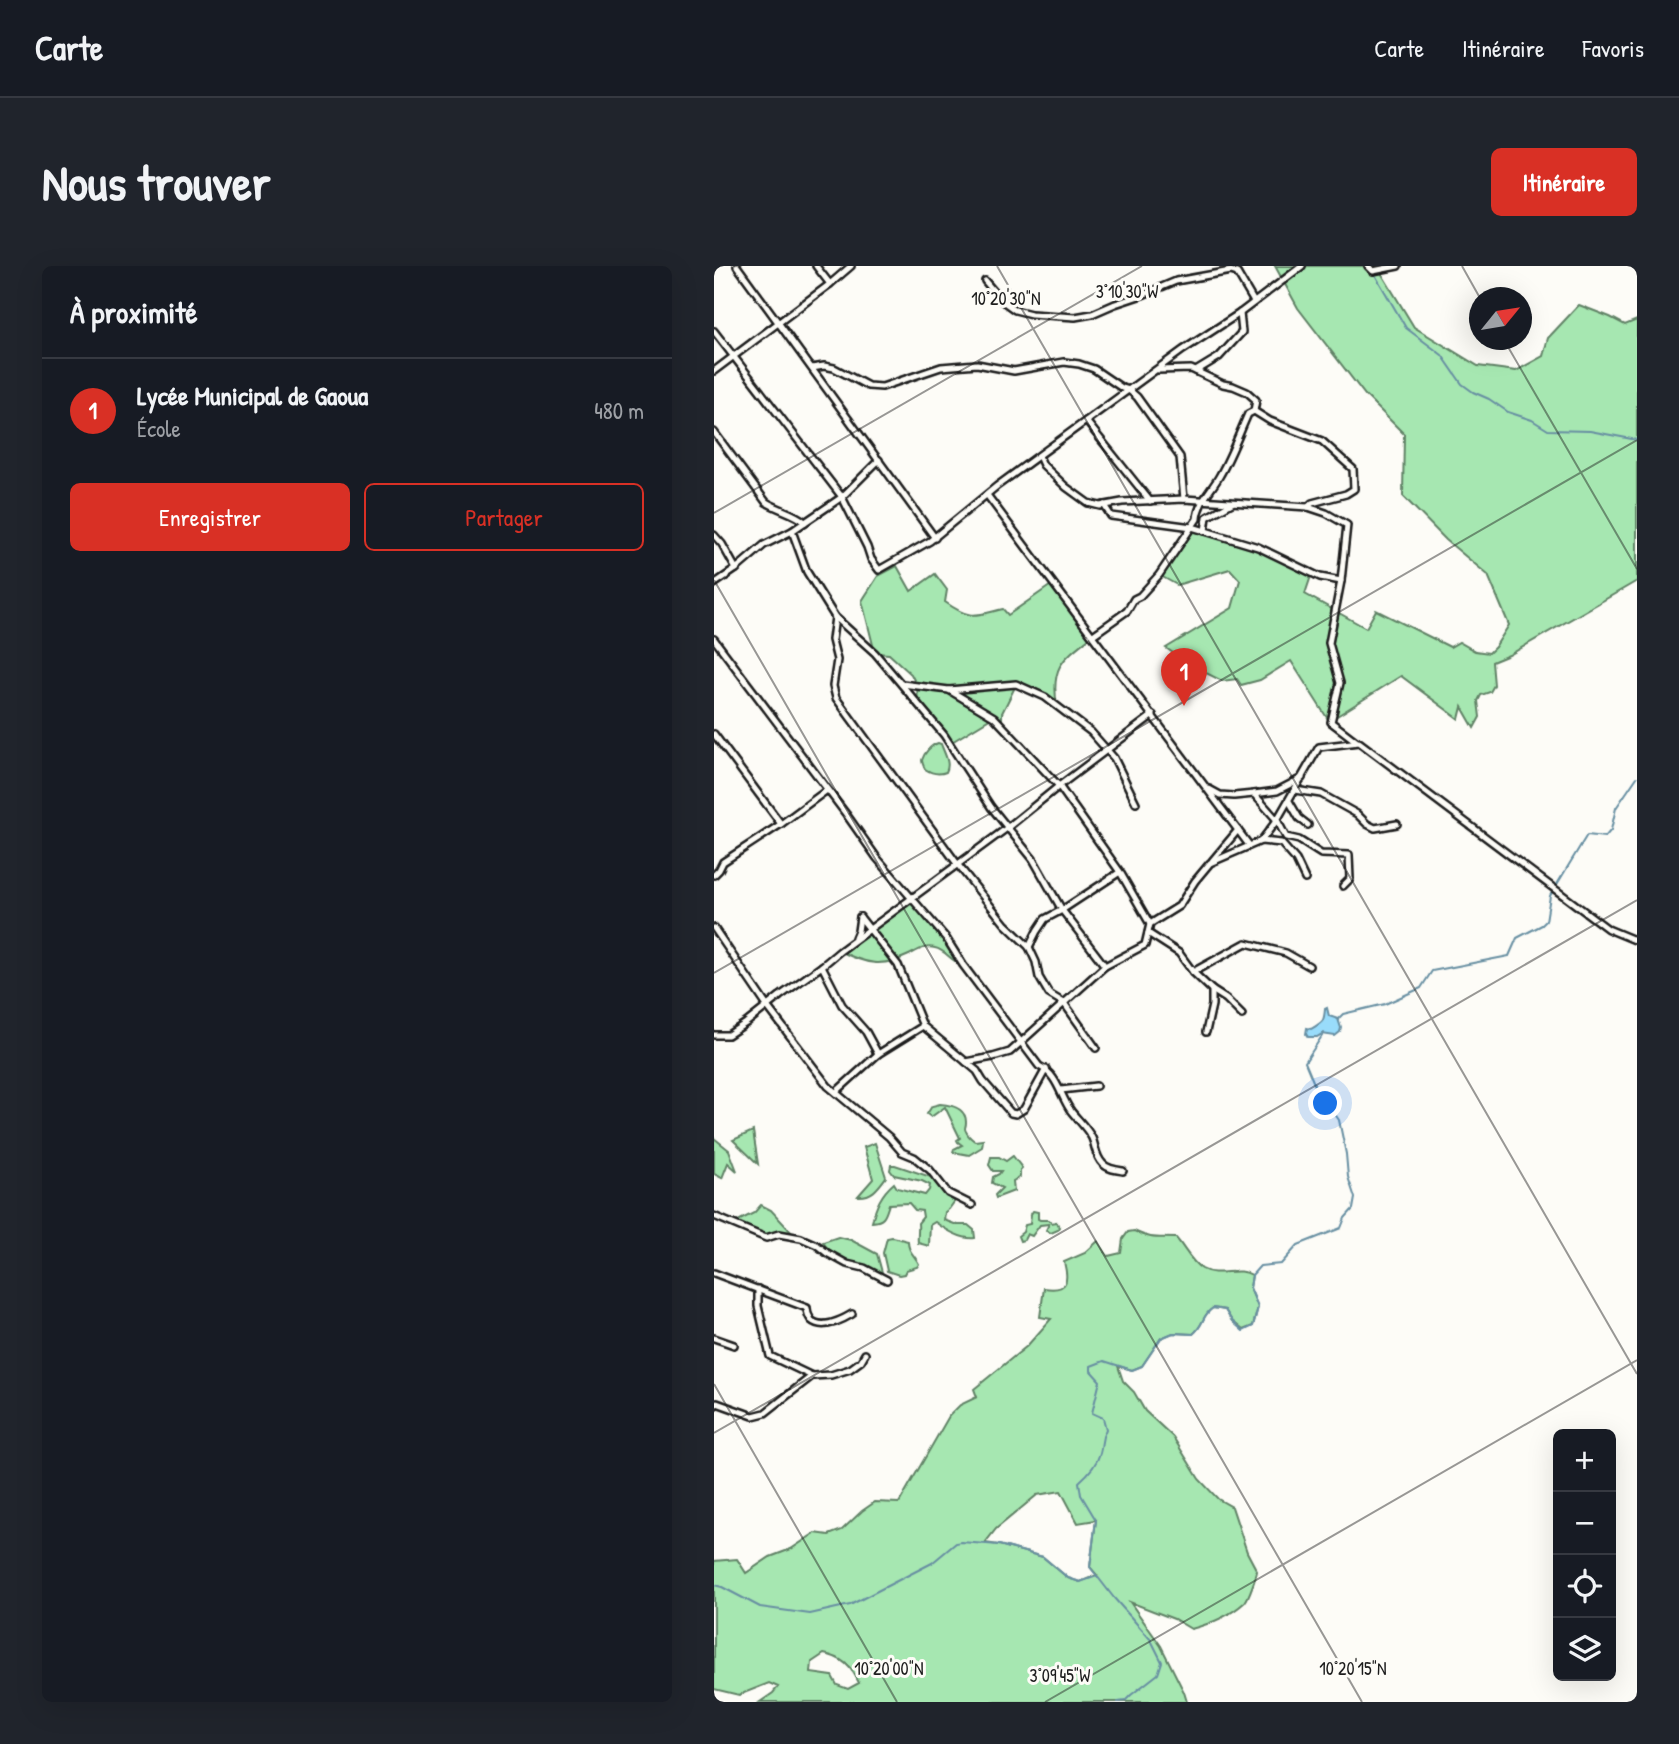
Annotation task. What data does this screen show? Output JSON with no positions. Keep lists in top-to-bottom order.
{
  "north": "top right",
  "page": {
    "header": "Carte",
    "nav": ["Carte", "Itinéraire", "Favoris"],
    "buttons": [
      "Itinéraire",
      ["Enregistrer", "Partager"]
    ],
    "title": "Nous trouver",
    "heading": "À proximité",
    "list": [
      {
        "mark": "1",
        "name": "Lycée Municipal de Gaoua",
        "note": "École",
        "value": "480 m"
      }
    ],
    "pins": "1",
    "map_buttons": ["+", "−"]
  },
  "coordinates": [
    "3°10'30\"W",
    "10°20'30\"N",
    "10°20'00\"N",
    "10°20'15\"N",
    "3°09'45\"W"
  ]
}
